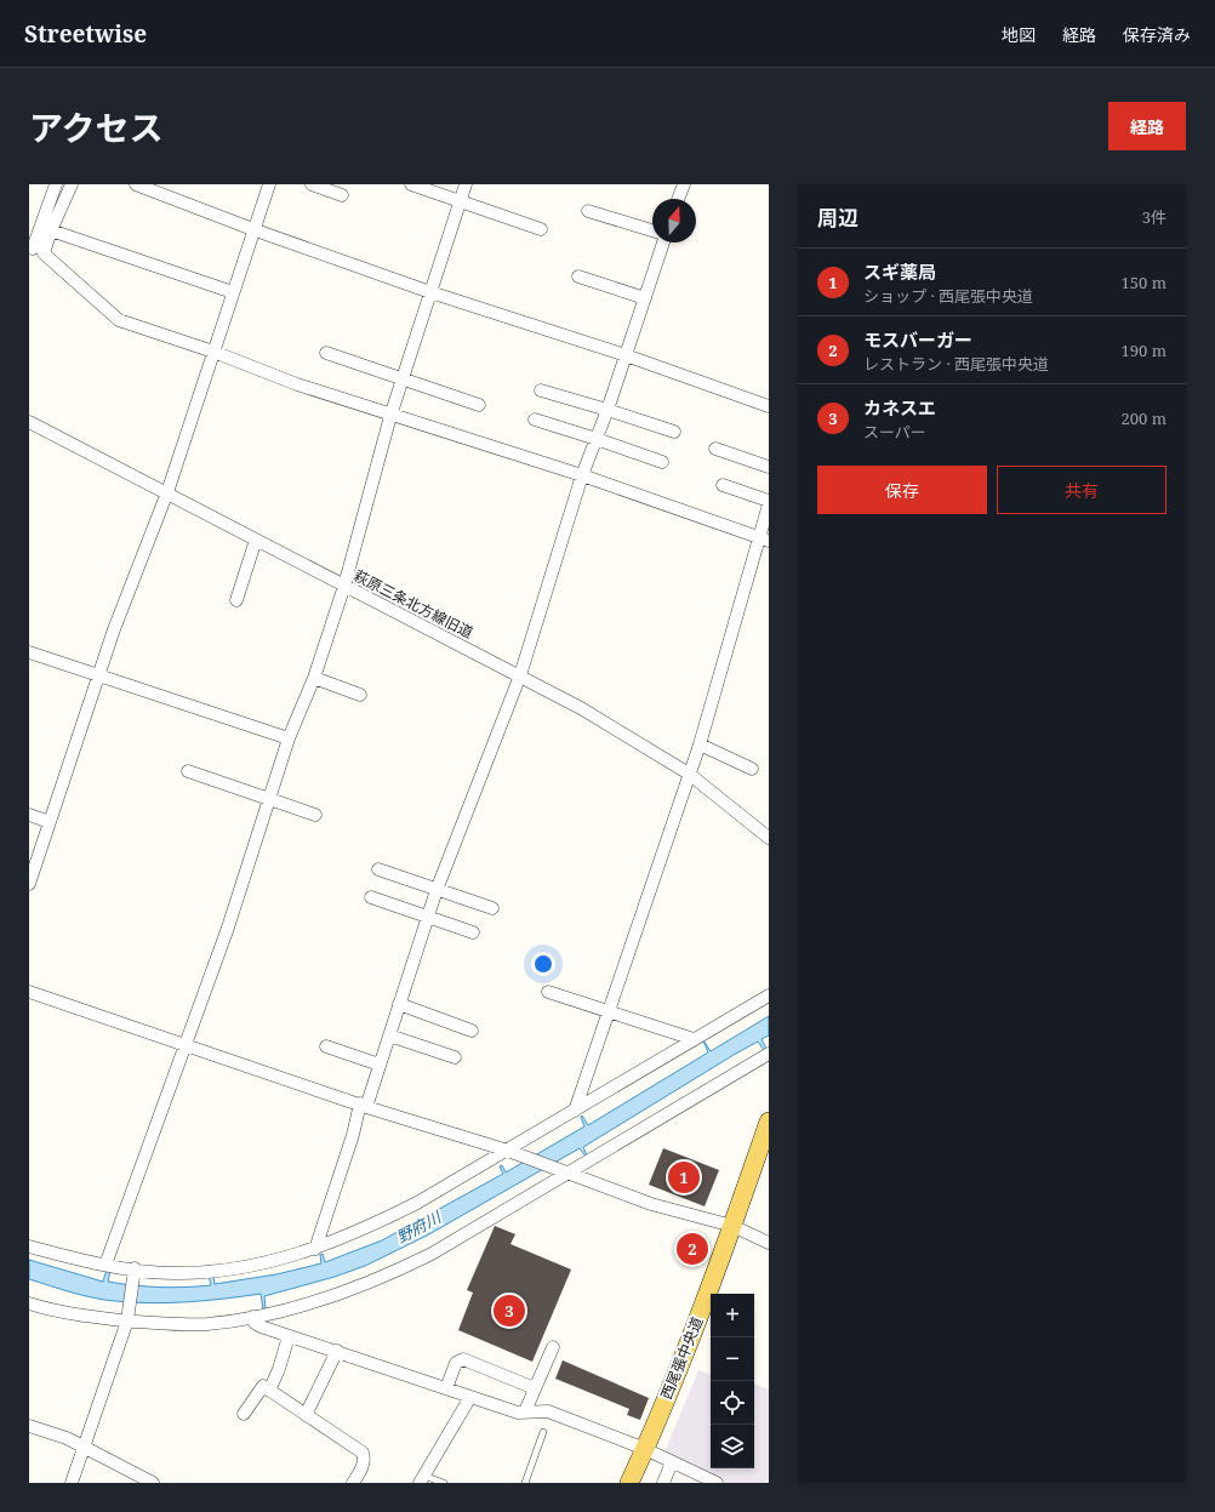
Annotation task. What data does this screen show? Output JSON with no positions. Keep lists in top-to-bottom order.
{
  "streets": {
    "main road": ["西尾張中央道"],
    "street": ["萩原三条北方線旧道"]
  },
  "water": ["野府川"],
  "north": "top",
  "page": {
    "header": "Streetwise",
    "nav": ["地図", "経路", "保存済み"],
    "title": "アクセス",
    "buttons": [
      "経路",
      ["保存", "共有"]
    ],
    "heading": ["周辺", "3件"],
    "list": [
      {
        "mark": "1",
        "name": "スギ薬局",
        "note": "ショップ · 西尾張中央道",
        "value": "150 m"
      },
      {
        "mark": "2",
        "name": "モスバーガー",
        "note": "レストラン · 西尾張中央道",
        "value": "190 m"
      },
      {
        "mark": "3",
        "name": "カネスエ",
        "note": "スーパー",
        "value": "200 m"
      }
    ],
    "pins": ["1", "2", "3"],
    "map_buttons": ["+", "−"]
  }
}
